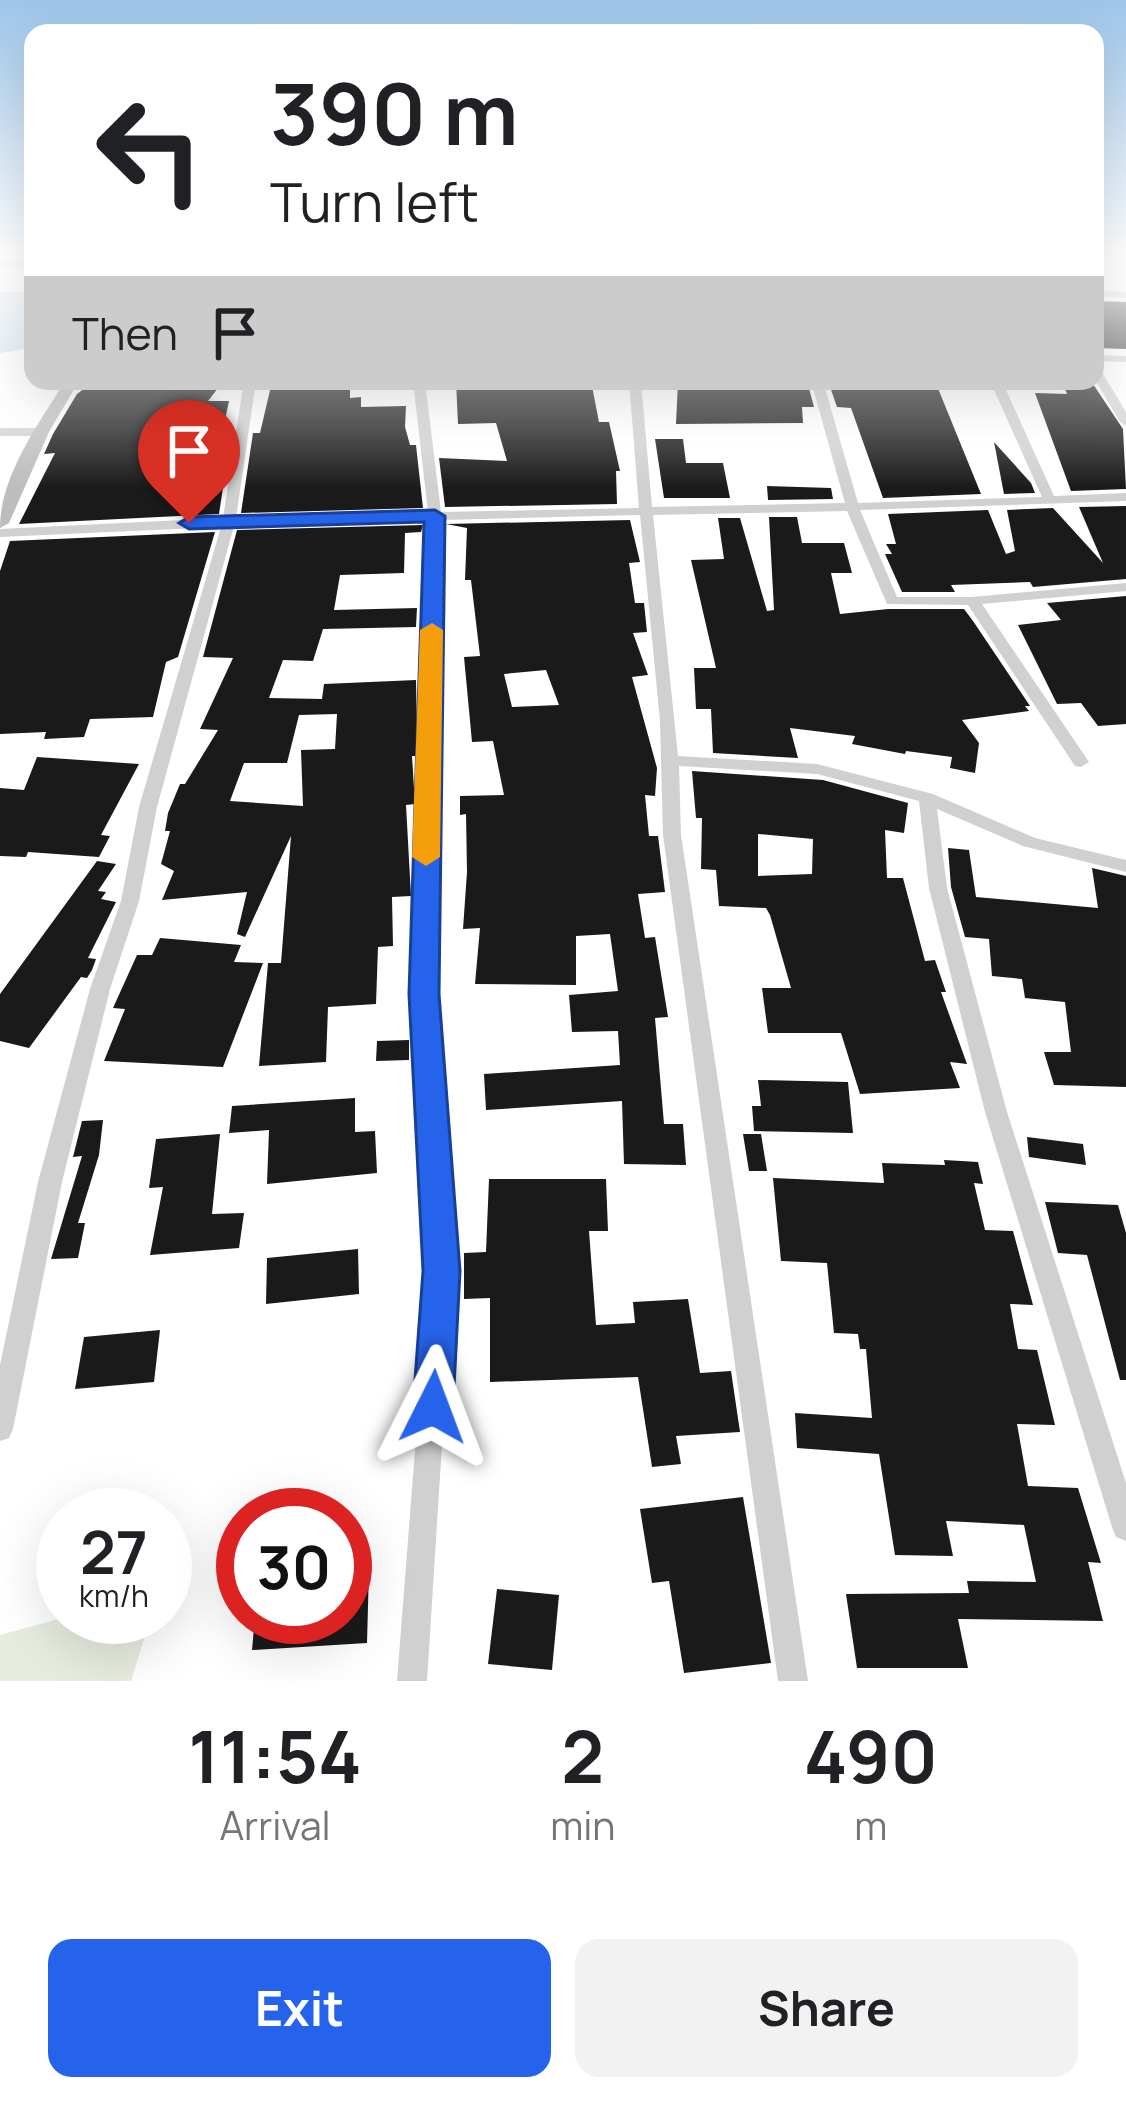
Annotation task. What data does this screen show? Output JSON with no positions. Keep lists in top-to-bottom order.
{
  "page": {
    "turn": ["390 m", "Turn left"],
    "then": "Then",
    "speed": "27 km/h",
    "limit": "30",
    "eta": [
      "11:54",
      "Arrival",
      "2",
      "min",
      "490",
      "m"
    ],
    "buttons": ["Exit", "Share"]
  }
}
